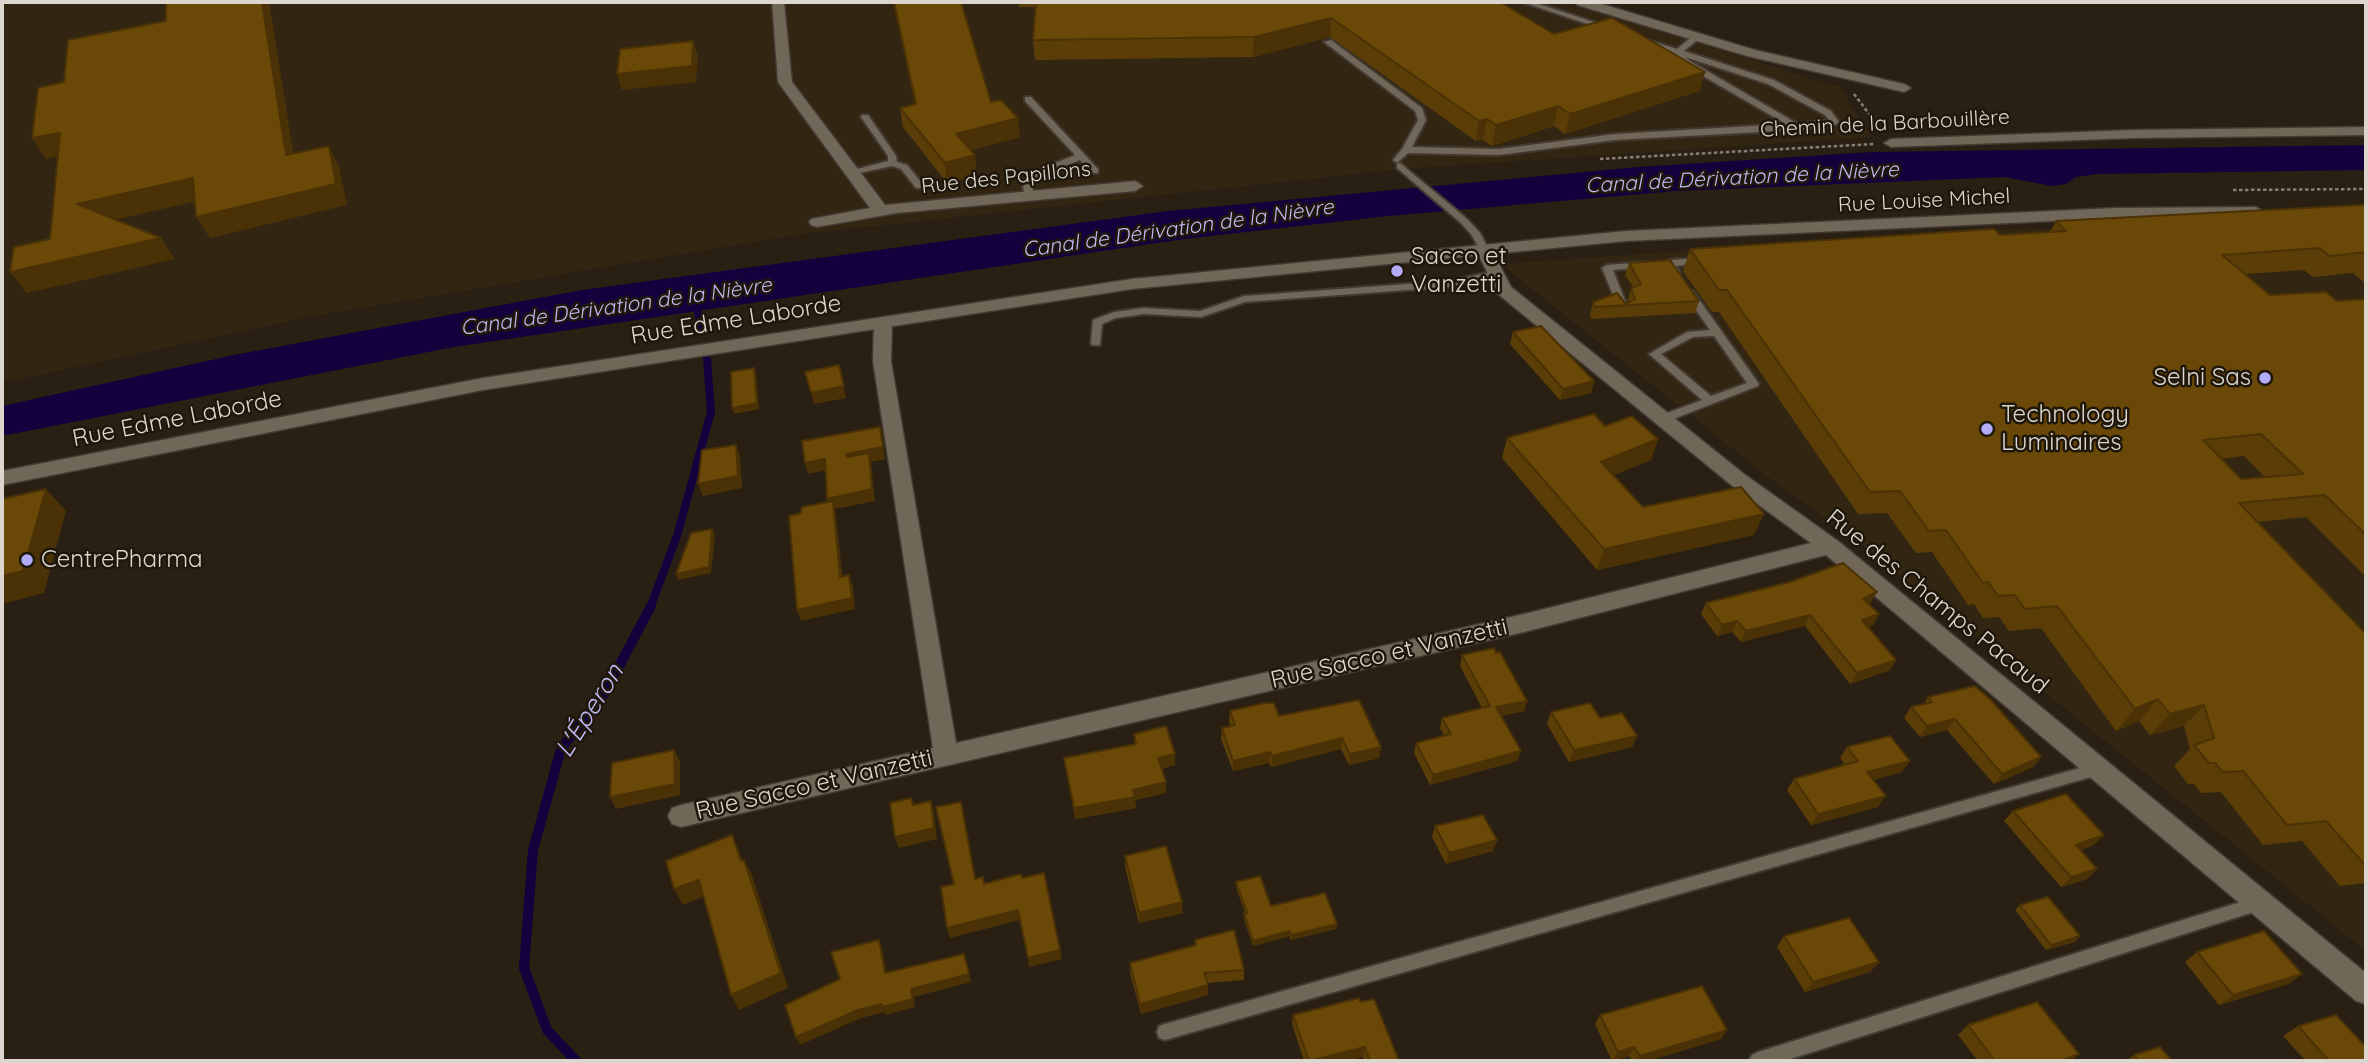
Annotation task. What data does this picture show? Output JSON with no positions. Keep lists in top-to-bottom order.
{
  "streets": {
    "street": [
      "Chemin de la Barbouillère",
      "Rue des Papillons",
      "Rue Louise Michel",
      "Rue Edme Laborde",
      "Rue des Champs Pacaud",
      "Rue Sacco et Vanzetti"
    ]
  },
  "crossings": [
    ["Rue Louise Michel", "Rue Edme Laborde"],
    ["Rue Louise Michel", "Rue des Champs Pacaud"],
    ["Rue Edme Laborde", "Rue des Champs Pacaud"],
    ["Rue Edme Laborde", "Rue Sacco et Vanzetti"],
    ["Rue des Champs Pacaud", "Rue Sacco et Vanzetti"]
  ],
  "water": ["Canal de Dérivation de la Nièvre", "L'Éperon"],
  "places": [
    "Sacco et Vanzetti",
    "Selni Sas",
    "Technology Luminaires",
    "CentrePharma"
  ]
}
